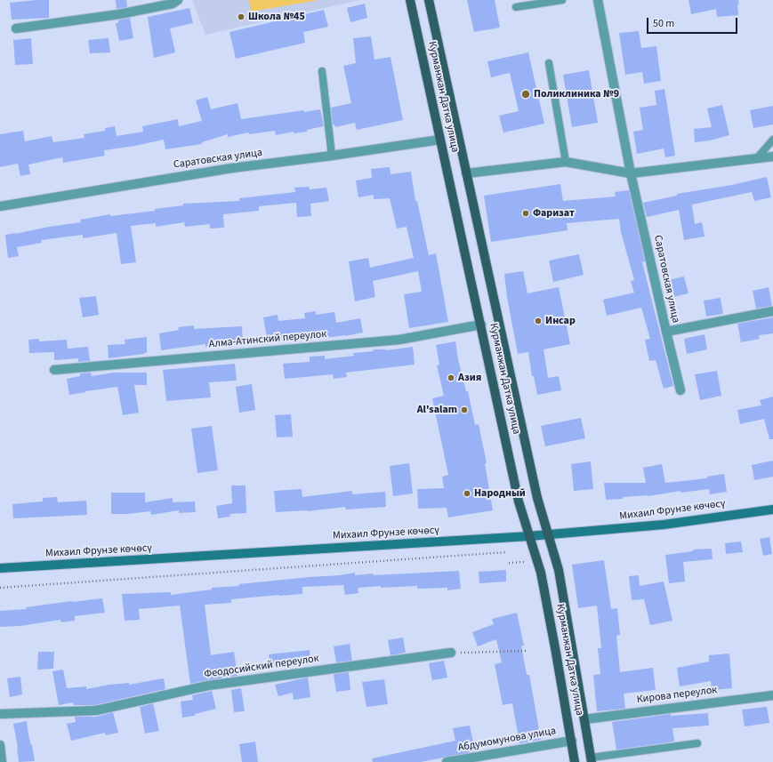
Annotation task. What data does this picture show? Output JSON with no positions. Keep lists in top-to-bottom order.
{
  "streets": {
    "main road": ["Курманжан Датка улица", "Михаил Фрунзе көчөсү"],
    "street": [
      "Саратовская улица",
      "Алма-Атинский переулок",
      "Феодосийский переулок",
      "Кирова переулок",
      "Абдумомунова улица"
    ]
  },
  "crossings": [
    ["Курманжан Датка улица", "Саратовская улица"],
    ["Курманжан Датка улица", "Алма-Атинский переулок"],
    ["Курманжан Датка улица", "Михаил Фрунзе көчөсү"],
    ["Курманжан Датка улица", "Кирова переулок"],
    ["Курманжан Датка улица", "Абдумомунова улица"]
  ],
  "places": [
    "Школа №45",
    "Поликлиника №9",
    "Фаризат",
    "Инсар",
    "Азия",
    "Al'salam",
    "Народный"
  ],
  "scale_bar": "50 m"
}
